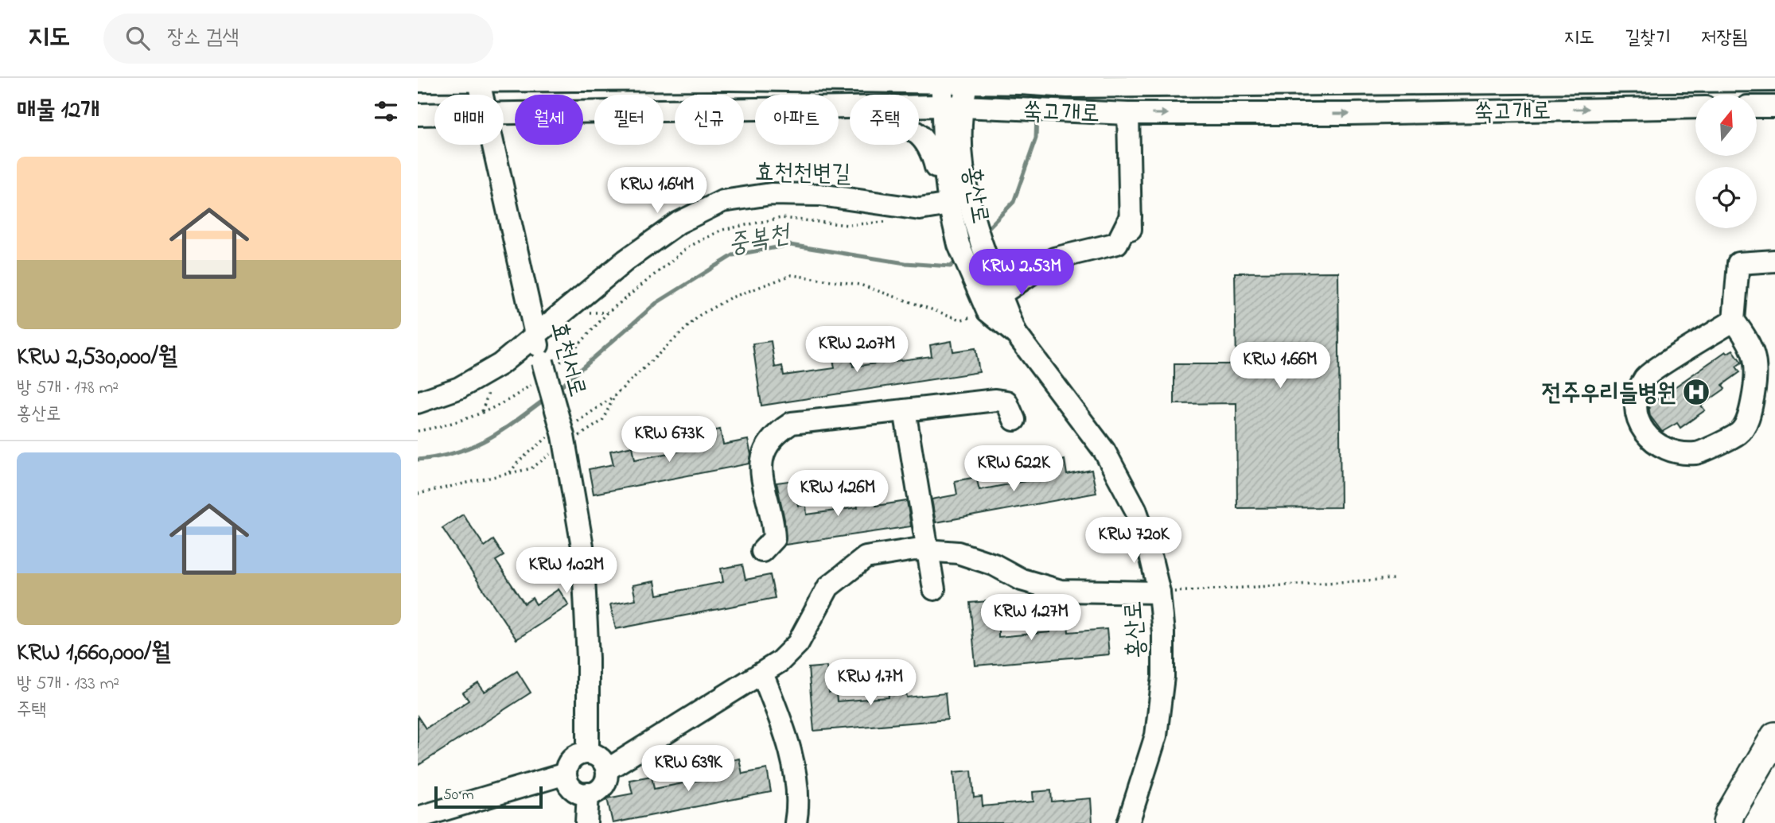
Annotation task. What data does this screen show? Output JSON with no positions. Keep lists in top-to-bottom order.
{
  "streets": {
    "street": [
      "쑥고개로",
      "효천천변길",
      "홍산로",
      "효천서로"
    ]
  },
  "crossings": [
    ["쑥고개로", "홍산로"],
    ["쑥고개로", "효천서로"],
    ["효천천변길", "홍산로"],
    ["효천천변길", "효천서로"]
  ],
  "water": ["중복천"],
  "places": {
    "hospital": ["전주우리들병원"]
  },
  "scale_bar": "50 m",
  "north": "top",
  "page": {
    "header": "지도",
    "search": "장소 검색",
    "nav": ["지도", "길찾기", "저장됨"],
    "heading": "매물 12개",
    "chip": [
      "매매",
      "월세",
      "필터",
      "신규",
      "아파트",
      "주택"
    ],
    "list": [
      {
        "name": "KRW 2,530,000/월",
        "note": "방 5개 · 178 m² · 홍산로"
      },
      {
        "name": "KRW 1,660,000/월",
        "note": "방 5개 · 133 m² · 주택"
      }
    ],
    "price": [
      "KRW 1.64M",
      "KRW 2.53M",
      "KRW 2.07M",
      "KRW 1.66M",
      "KRW 673K",
      "KRW 622K",
      "KRW 1.26M",
      "KRW 720K",
      "KRW 1.02M",
      "KRW 1.27M",
      "KRW 1.7M",
      "KRW 639K"
    ],
    "scale": "50 m"
  }
}
